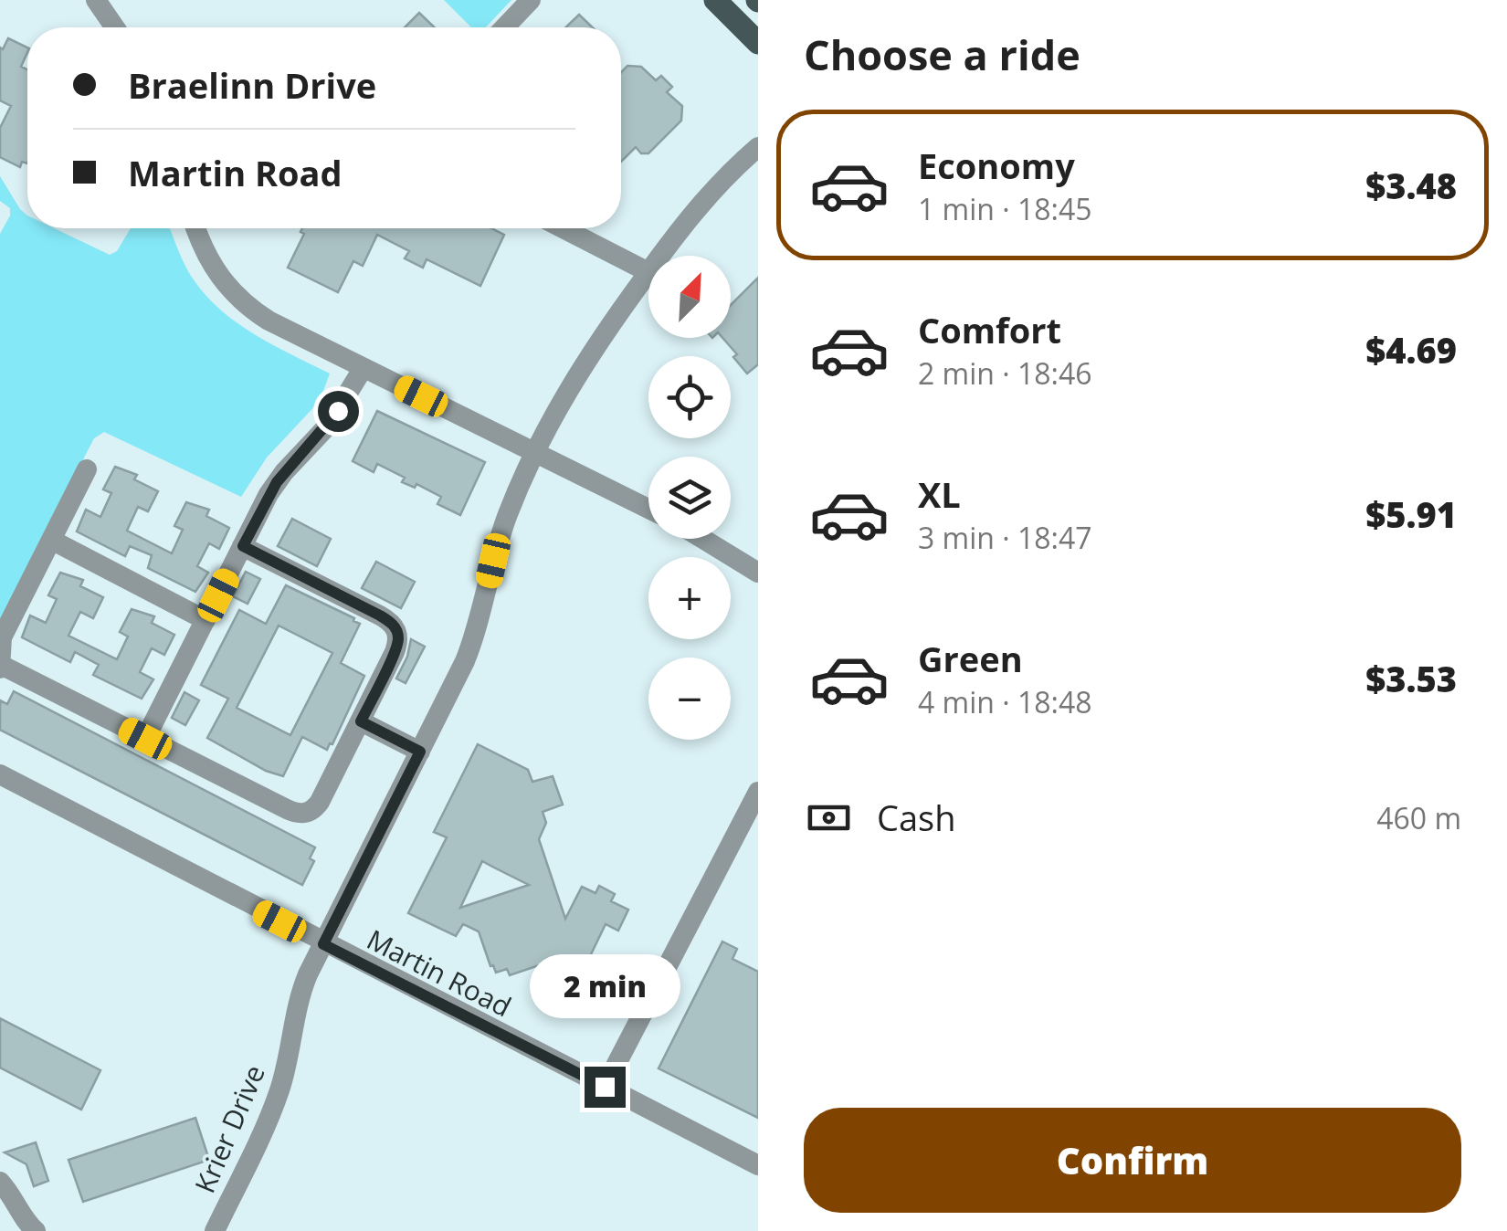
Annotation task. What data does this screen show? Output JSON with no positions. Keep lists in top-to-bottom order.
{
  "streets": {
    "street": ["Martin Road", "Krier Drive"]
  },
  "crossings": [
    ["Martin Road", "Krier Drive"]
  ],
  "north": "top right",
  "page": {
    "heading": "Choose a ride",
    "banner": ["Braelinn Drive", "Martin Road"],
    "list": [
      {
        "name": "Economy",
        "note": "1 min · 18:45",
        "value": "$3.48"
      },
      {
        "name": "Comfort",
        "note": "2 min · 18:46",
        "value": "$4.69"
      },
      {
        "name": "XL",
        "note": "3 min · 18:47",
        "value": "$5.91"
      },
      {
        "name": "Green",
        "note": "4 min · 18:48",
        "value": "$3.53"
      }
    ],
    "map_buttons": ["+", "−"],
    "pay": ["Cash", "460 m"],
    "bubble": "2 min",
    "buttons": "Confirm"
  }
}
